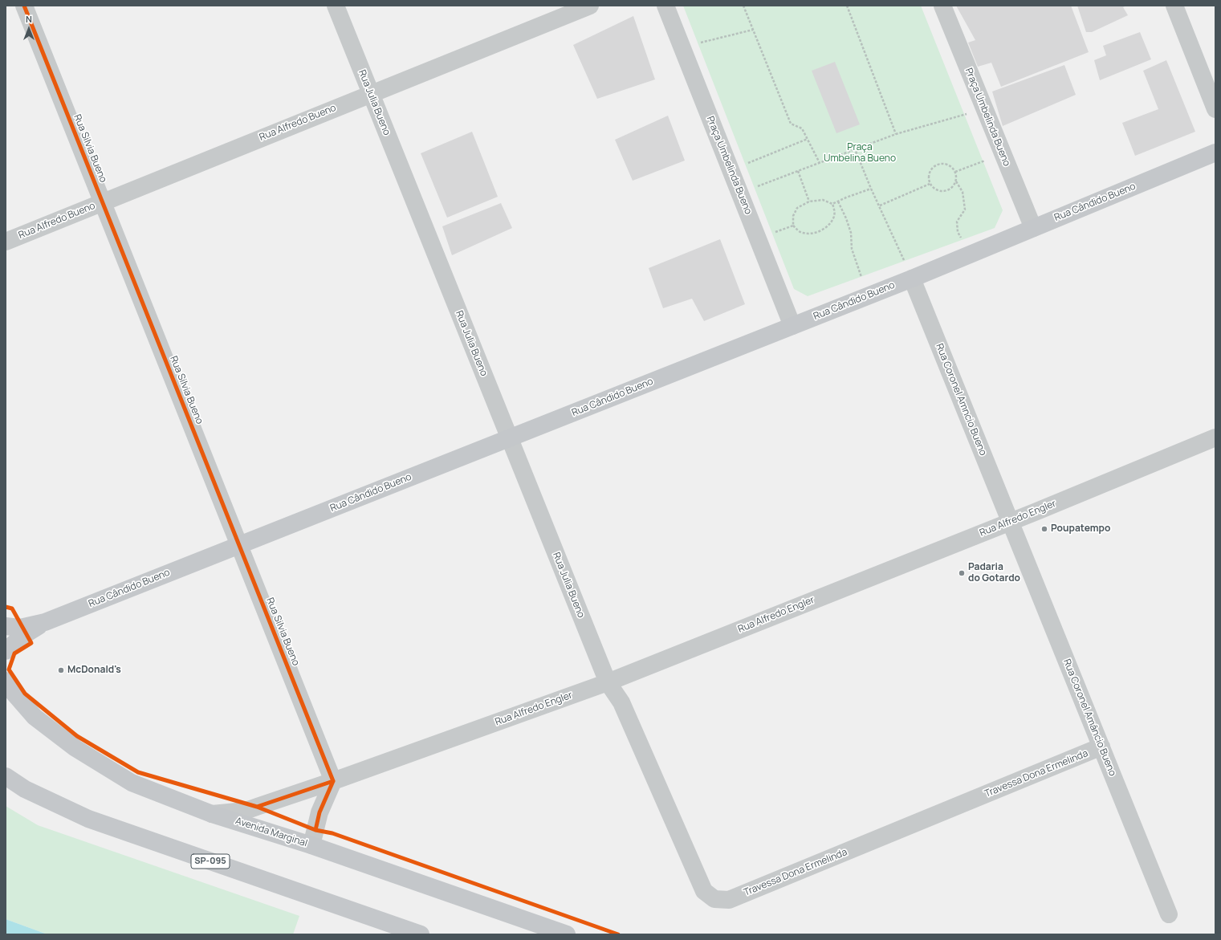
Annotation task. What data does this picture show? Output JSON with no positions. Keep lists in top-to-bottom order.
{
  "streets": {
    "main road": ["Rua Cândido Bueno", "Avenida Marginal", "SP-095"],
    "street": [
      "Rua Julia Bueno",
      "Praça Umbelinda Bueno",
      "Rua Alfredo Bueno",
      "Rua Silvia Bueno",
      "Rua Coronel Amncio Bueno",
      "Rua Alfredo Engler",
      "Rua Coronel Amâncio Bueno",
      "Travessa Dona Ermelinda"
    ]
  },
  "crossings": [
    ["Rua Julia Bueno", "Rua Alfredo Bueno"],
    ["Rua Julia Bueno", "Rua Cândido Bueno"],
    ["Rua Julia Bueno", "Rua Alfredo Engler"],
    ["Rua Julia Bueno", "Travessa Dona Ermelinda"],
    ["Praça Umbelinda Bueno", "Rua Cândido Bueno"],
    ["Rua Alfredo Bueno", "Rua Silvia Bueno"],
    ["Rua Silvia Bueno", "Rua Cândido Bueno"],
    ["Rua Silvia Bueno", "Rua Alfredo Engler"],
    ["Rua Cândido Bueno", "Rua Coronel Amncio Bueno"],
    ["Rua Coronel Amncio Bueno", "Rua Alfredo Engler"],
    ["Rua Coronel Amncio Bueno", "Rua Coronel Amâncio Bueno"],
    ["Rua Alfredo Engler", "Rua Coronel Amâncio Bueno"],
    ["Rua Alfredo Engler", "Travessa Dona Ermelinda"],
    ["Rua Alfredo Engler", "Avenida Marginal"],
    ["Rua Coronel Amâncio Bueno", "Travessa Dona Ermelinda"]
  ],
  "parks": ["Praça Umbelina Bueno"],
  "places": ["Poupatempo", "Padaria do Gotardo", "McDonald's"],
  "north": "top"
}
